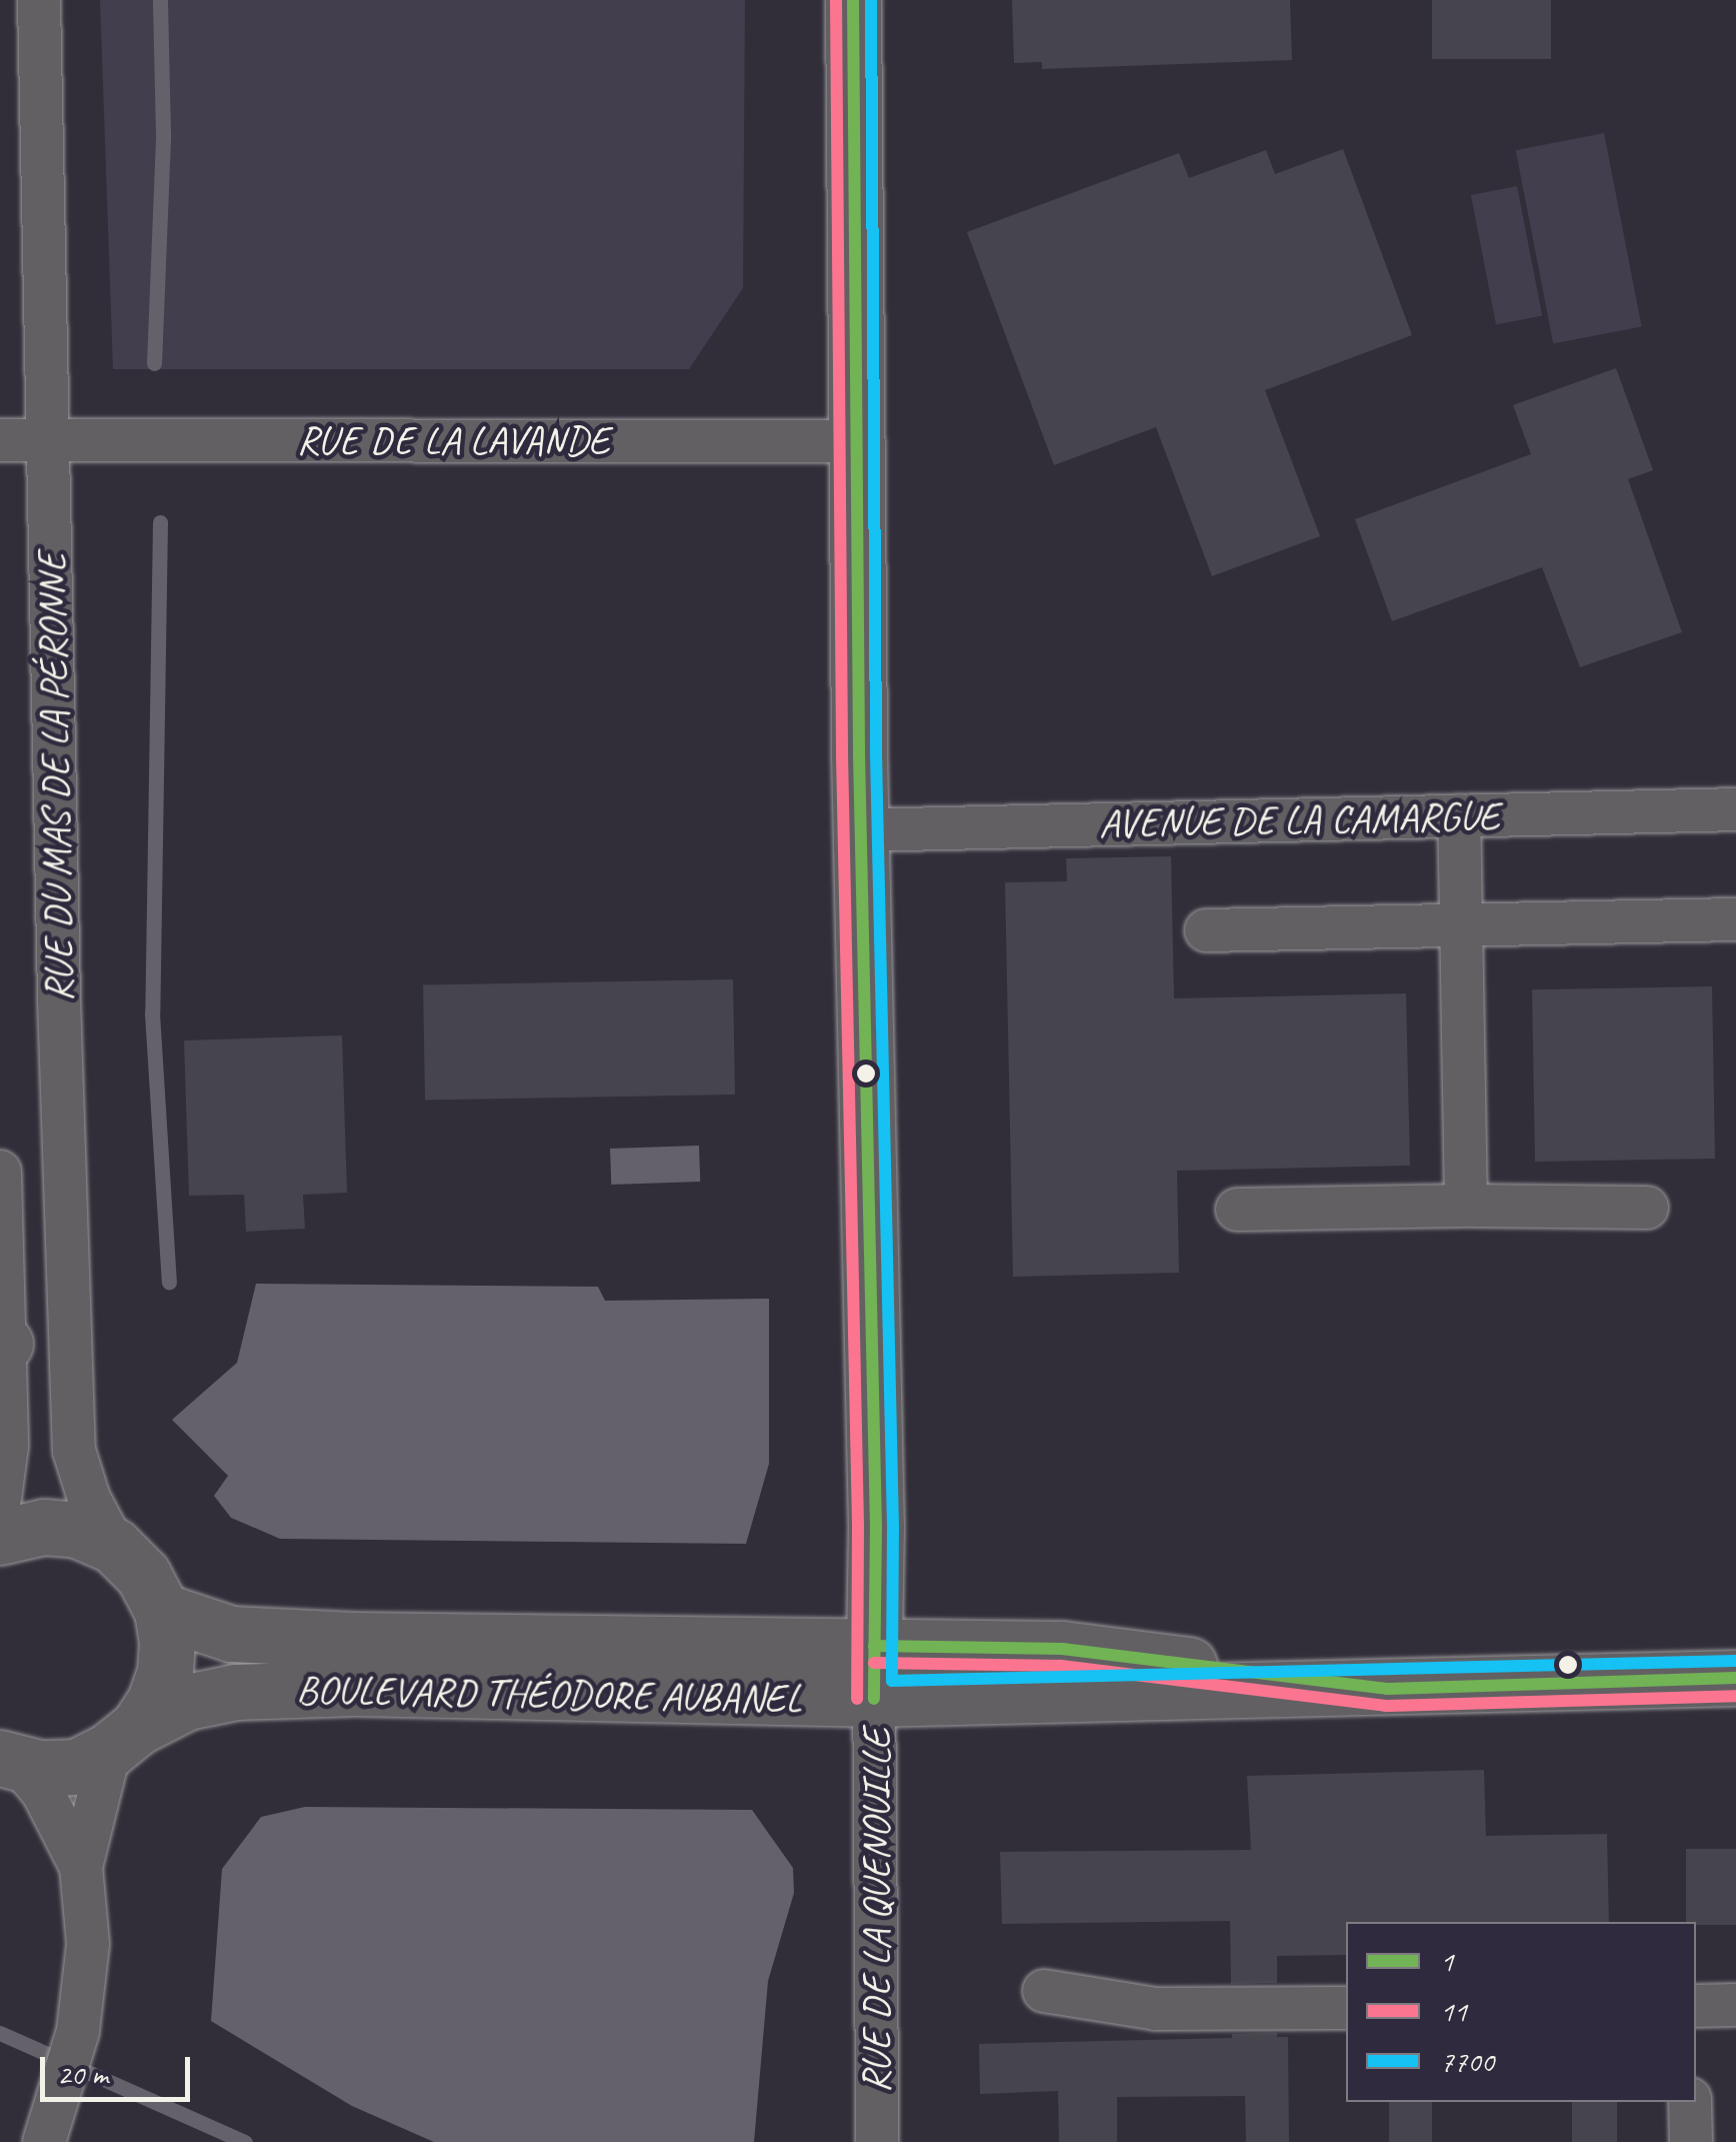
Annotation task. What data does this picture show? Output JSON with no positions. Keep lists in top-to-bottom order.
{
  "streets": {
    "main road": ["BOULEVARD THÉODORE AUBANEL", "RUE DE LA QUENOUILLE"],
    "street": ["RUE DE LA LAVANDE", "RUE DU MAS DE LA PÉRONNE", "AVENUE DE LA CAMARGUE"]
  },
  "crossings": [
    ["RUE DE LA LAVANDE", "RUE DU MAS DE LA PÉRONNE"],
    ["RUE DE LA LAVANDE", "RUE DE LA QUENOUILLE"],
    ["AVENUE DE LA CAMARGUE", "RUE DE LA QUENOUILLE"],
    ["BOULEVARD THÉODORE AUBANEL", "RUE DE LA QUENOUILLE"]
  ],
  "lines": ["transit line 1", "transit line 11", "transit line 7700"],
  "legend": ["1", "11", "7700"],
  "scale_bar": "20 m"
}
